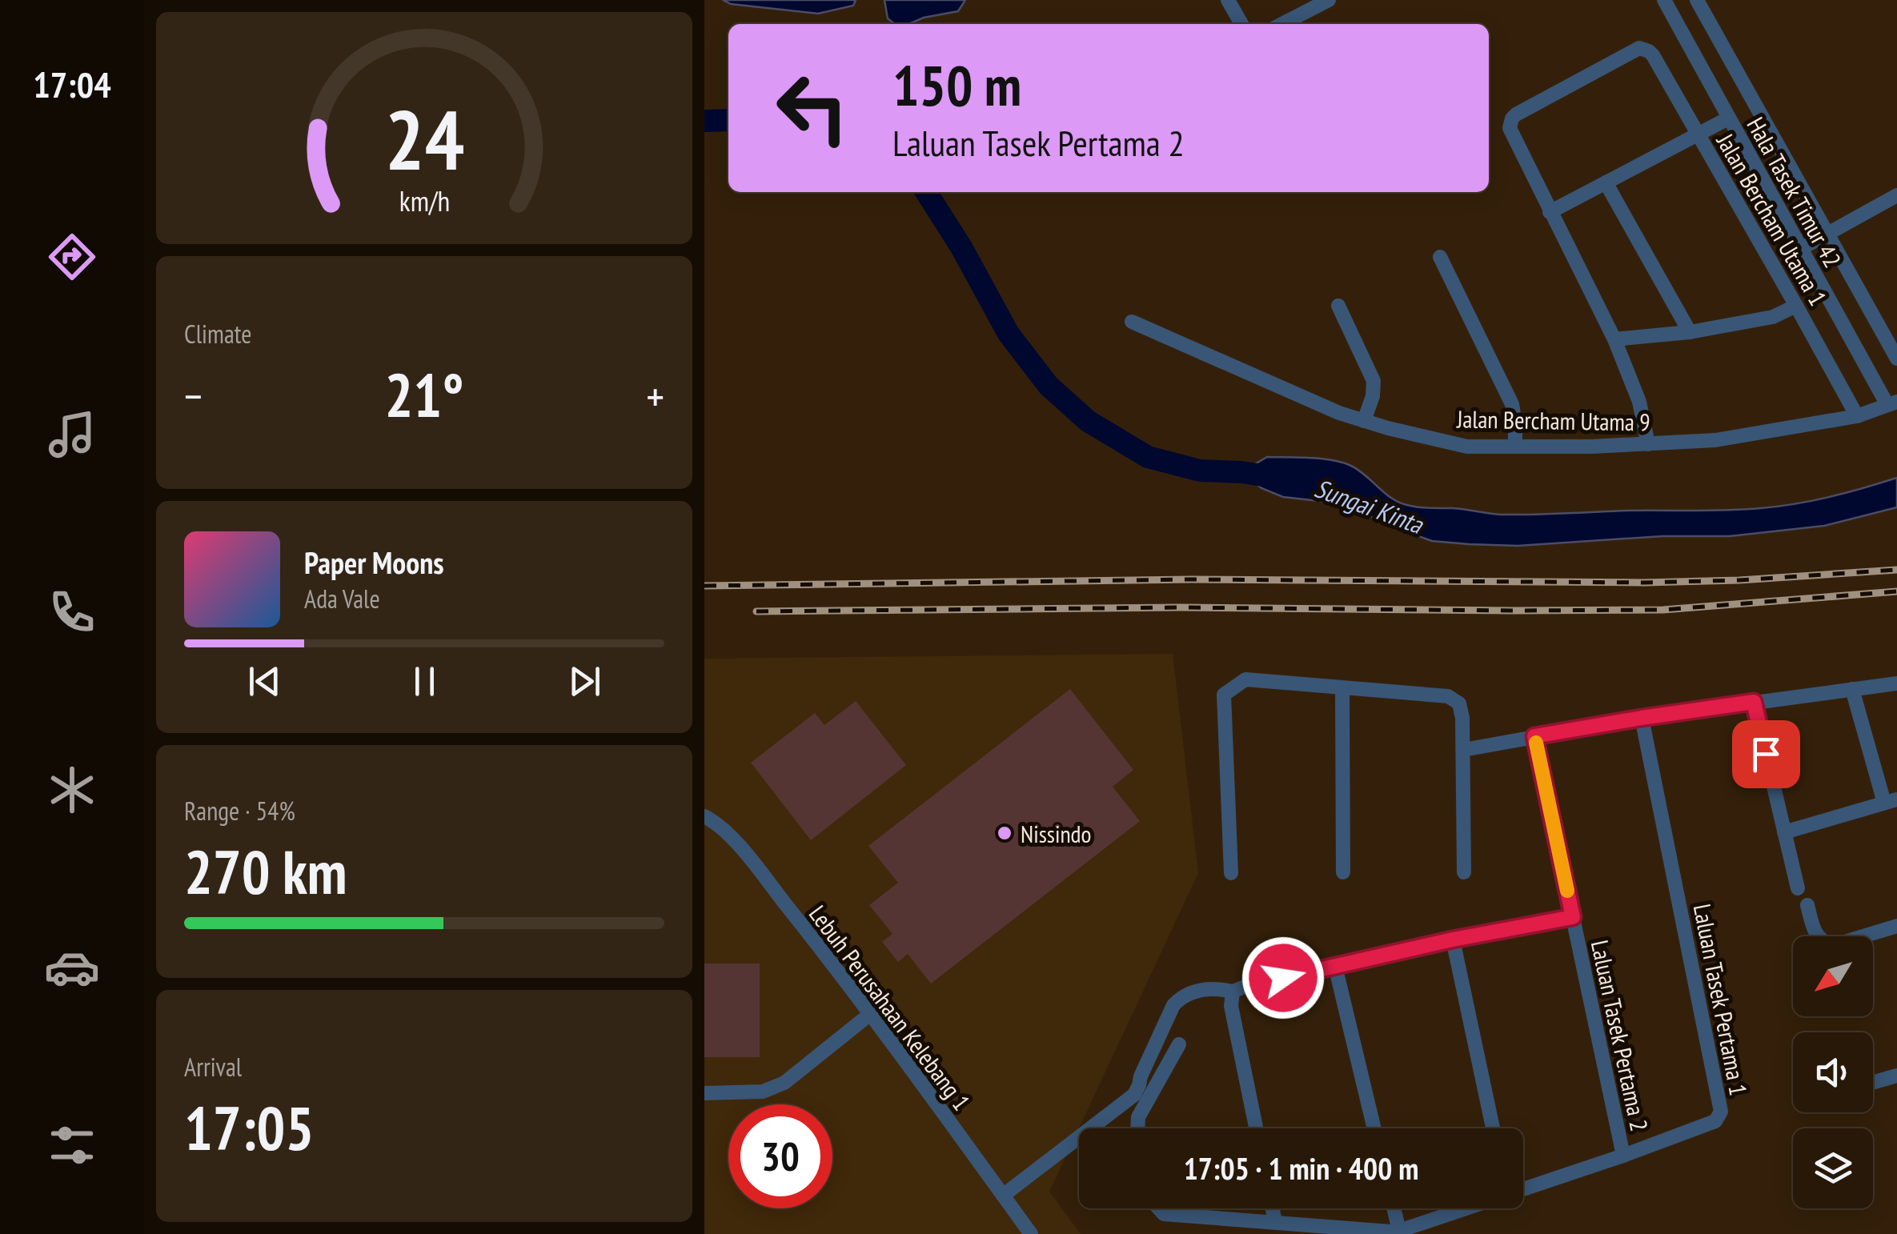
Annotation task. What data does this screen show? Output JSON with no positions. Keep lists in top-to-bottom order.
{
  "streets": {
    "street": [
      "Hala Tasek Timur 42",
      "Jalan Bercham Utama 1",
      "Jalan Bercham Utama 9",
      "Laluan Tasek Pertama 1",
      "Lebuh Perusahaan Kelebang 1",
      "Laluan Tasek Pertama 2"
    ]
  },
  "crossings": [
    ["Hala Tasek Timur 42", "Jalan Bercham Utama 9"],
    ["Jalan Bercham Utama 1", "Jalan Bercham Utama 9"],
    ["Laluan Tasek Pertama 1", "Laluan Tasek Pertama 2"]
  ],
  "water": ["Sungai Kinta"],
  "places": ["Nissindo"],
  "north": "bottom left",
  "page": {
    "tabs": "17:04",
    "turn": ["150 m", "Laluan Tasek Pertama 2"],
    "tile": [
      "Climate",
      ["Range · 54%", "270 km"],
      ["Arrival", "17:05"]
    ],
    "heat": ["−", "21°", "+"],
    "song": ["Paper Moons", "Ada Vale"],
    "limit": "30",
    "trip": "17:05 · 1 min · 400 m",
    "gauge": ["24", "km/h"]
  }
}
